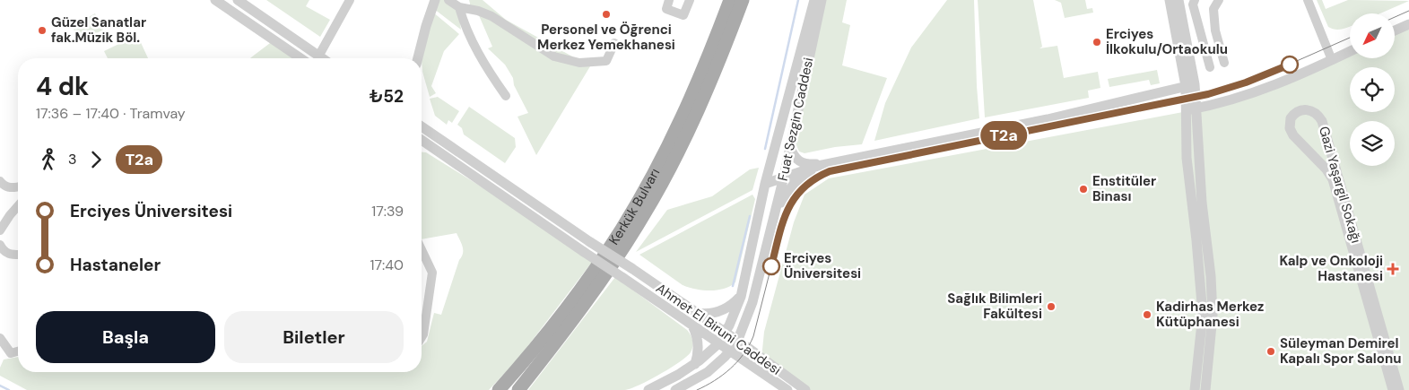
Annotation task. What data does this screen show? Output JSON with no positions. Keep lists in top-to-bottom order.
{
  "streets": {
    "main road": ["Kerkük Bulvarı"],
    "street": ["Fuat Sezgin Caddesi", "Gazi Yaşargil Sokağı", "Ahmet El Biruni Caddesi"]
  },
  "crossings": [
    ["Fuat Sezgin Caddesi", "Ahmet El Biruni Caddesi"]
  ],
  "places": {
    "other": [
      "Personel ve Öğrenci Merkez Yemekhanesi",
      "Güzel Sanatlar fak.Müzik Böl.",
      "Erciyes İlkokulu/Ortaokulu",
      "Enstitüler Binası",
      "Erciyes Üniversitesi",
      "Sağlık Bilimleri Fakültesi",
      "Kadirhas Merkez Kütüphanesi",
      "Süleyman Demirel Kapalı Spor Salonu"
    ],
    "health": ["Kalp ve Onkoloji Hastanesi"]
  },
  "lines": ["tram line T2a"],
  "north": "bottom left",
  "page": {
    "on_map": "T2a",
    "heading": ["4 dk", "17:36 – 17:40 · Tramvay", "₺52"],
    "legs": ["3", "T2a"],
    "list": [
      {
        "name": "Erciyes Üniversitesi",
        "value": "17:39"
      },
      {
        "name": "Hastaneler",
        "value": "17:40"
      }
    ],
    "buttons": ["Başla", "Biletler"]
  }
}
